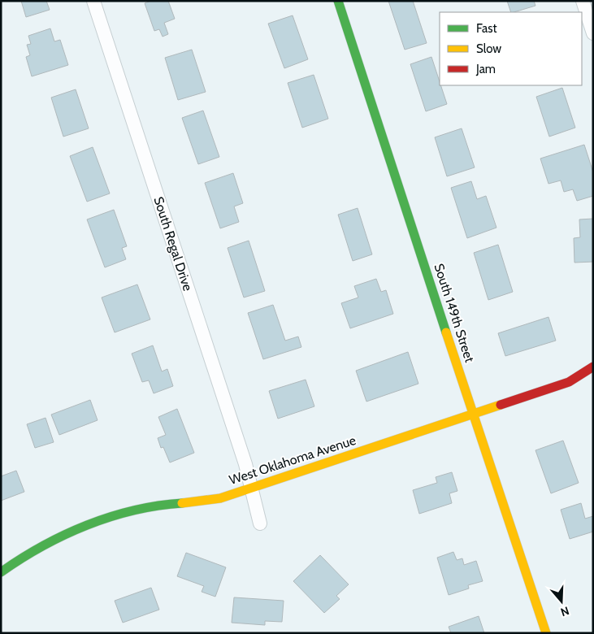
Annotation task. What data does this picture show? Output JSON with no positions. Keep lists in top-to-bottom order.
{
  "streets": {
    "street": ["South Regal Drive", "South 149th Street", "West Oklahoma Avenue"]
  },
  "crossings": [
    ["South Regal Drive", "West Oklahoma Avenue"],
    ["South 149th Street", "West Oklahoma Avenue"]
  ],
  "legend": ["Fast", "Slow", "Jam"],
  "north": "bottom"
}
